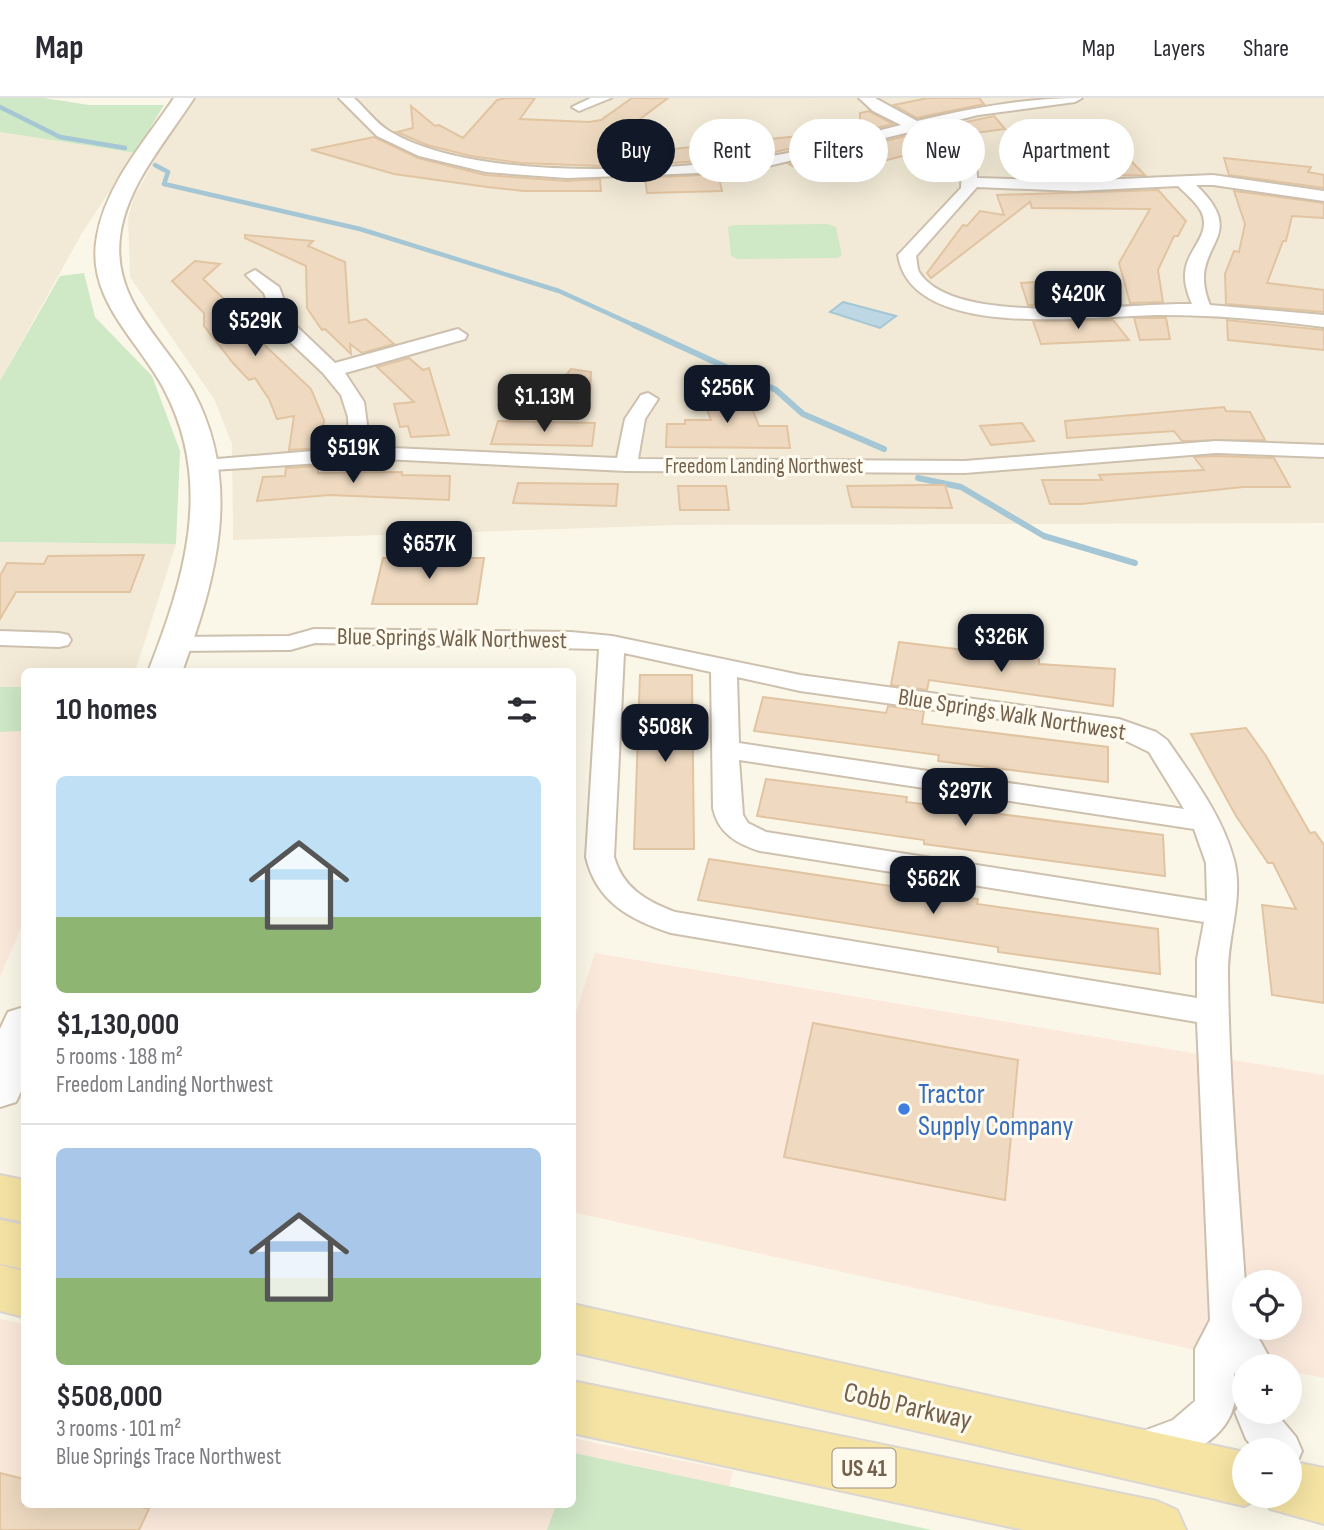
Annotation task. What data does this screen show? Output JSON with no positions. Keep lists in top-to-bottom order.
{
  "streets": {
    "main road": ["Cobb Parkway", "US 41"],
    "street": ["Freedom Landing Northwest", "Blue Springs Walk Northwest"]
  },
  "crossings": [
    ["Blue Springs Walk Northwest", "Cobb Parkway"]
  ],
  "places": ["Tractor Supply Company"],
  "page": {
    "header": "Map",
    "nav": ["Map", "Layers", "Share"],
    "chip": [
      "Buy",
      "Rent",
      "Filters",
      "New",
      "Apartment"
    ],
    "price": [
      "$420K",
      "$529K",
      "$256K",
      "$1.13M",
      "$519K",
      "$657K",
      "$326K",
      "$508K",
      "$297K",
      "$562K"
    ],
    "heading": "10 homes",
    "list": [
      {
        "name": "$1,130,000",
        "note": "5 rooms · 188 m² · Freedom Landing Northwest"
      },
      {
        "name": "$508,000",
        "note": "3 rooms · 101 m² · Blue Springs Trace Northwest"
      }
    ],
    "map_buttons": ["+", "−"]
  }
}
